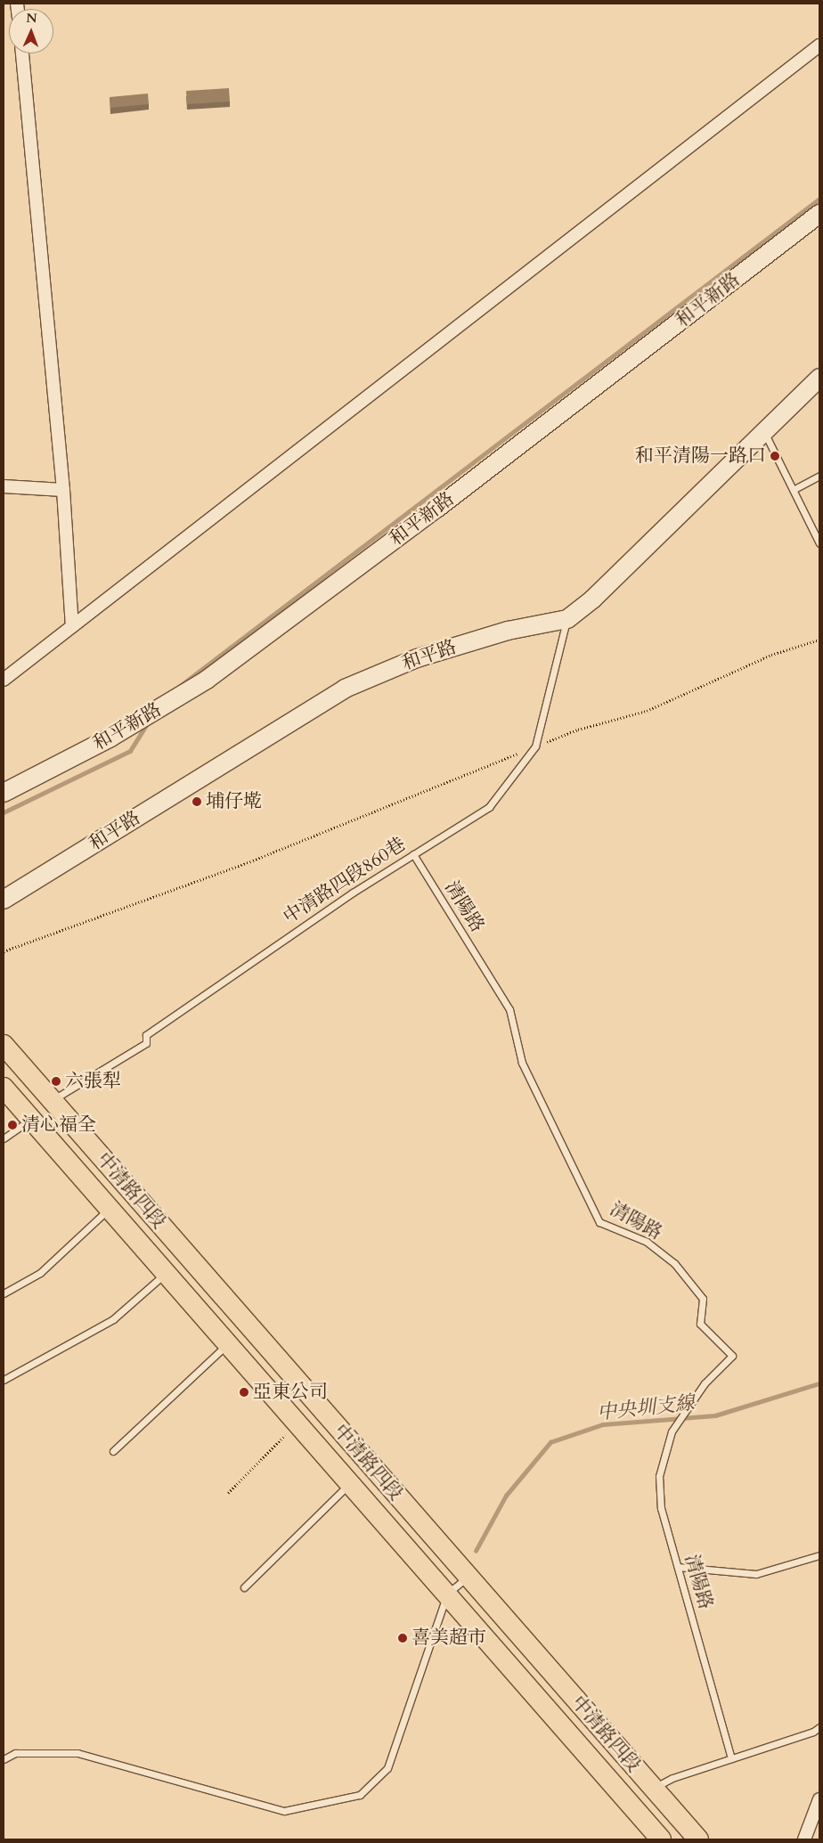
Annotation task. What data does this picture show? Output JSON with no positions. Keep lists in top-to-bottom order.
{
  "streets": {
    "main road": ["中清路四段"],
    "street": ["和平新路", "和平路"],
    "lane": ["中清路四段860巷", "清陽路"]
  },
  "crossings": [
    ["和平路", "中清路四段860巷"],
    ["中清路四段860巷", "清陽路"],
    ["中清路四段860巷", "中清路四段"]
  ],
  "water": ["中央圳支線"],
  "places": [
    "和平清陽一路口",
    "埔仔墘",
    "六張犁",
    "清心福全",
    "亞東公司",
    "喜美超市"
  ],
  "north": "top"
}
